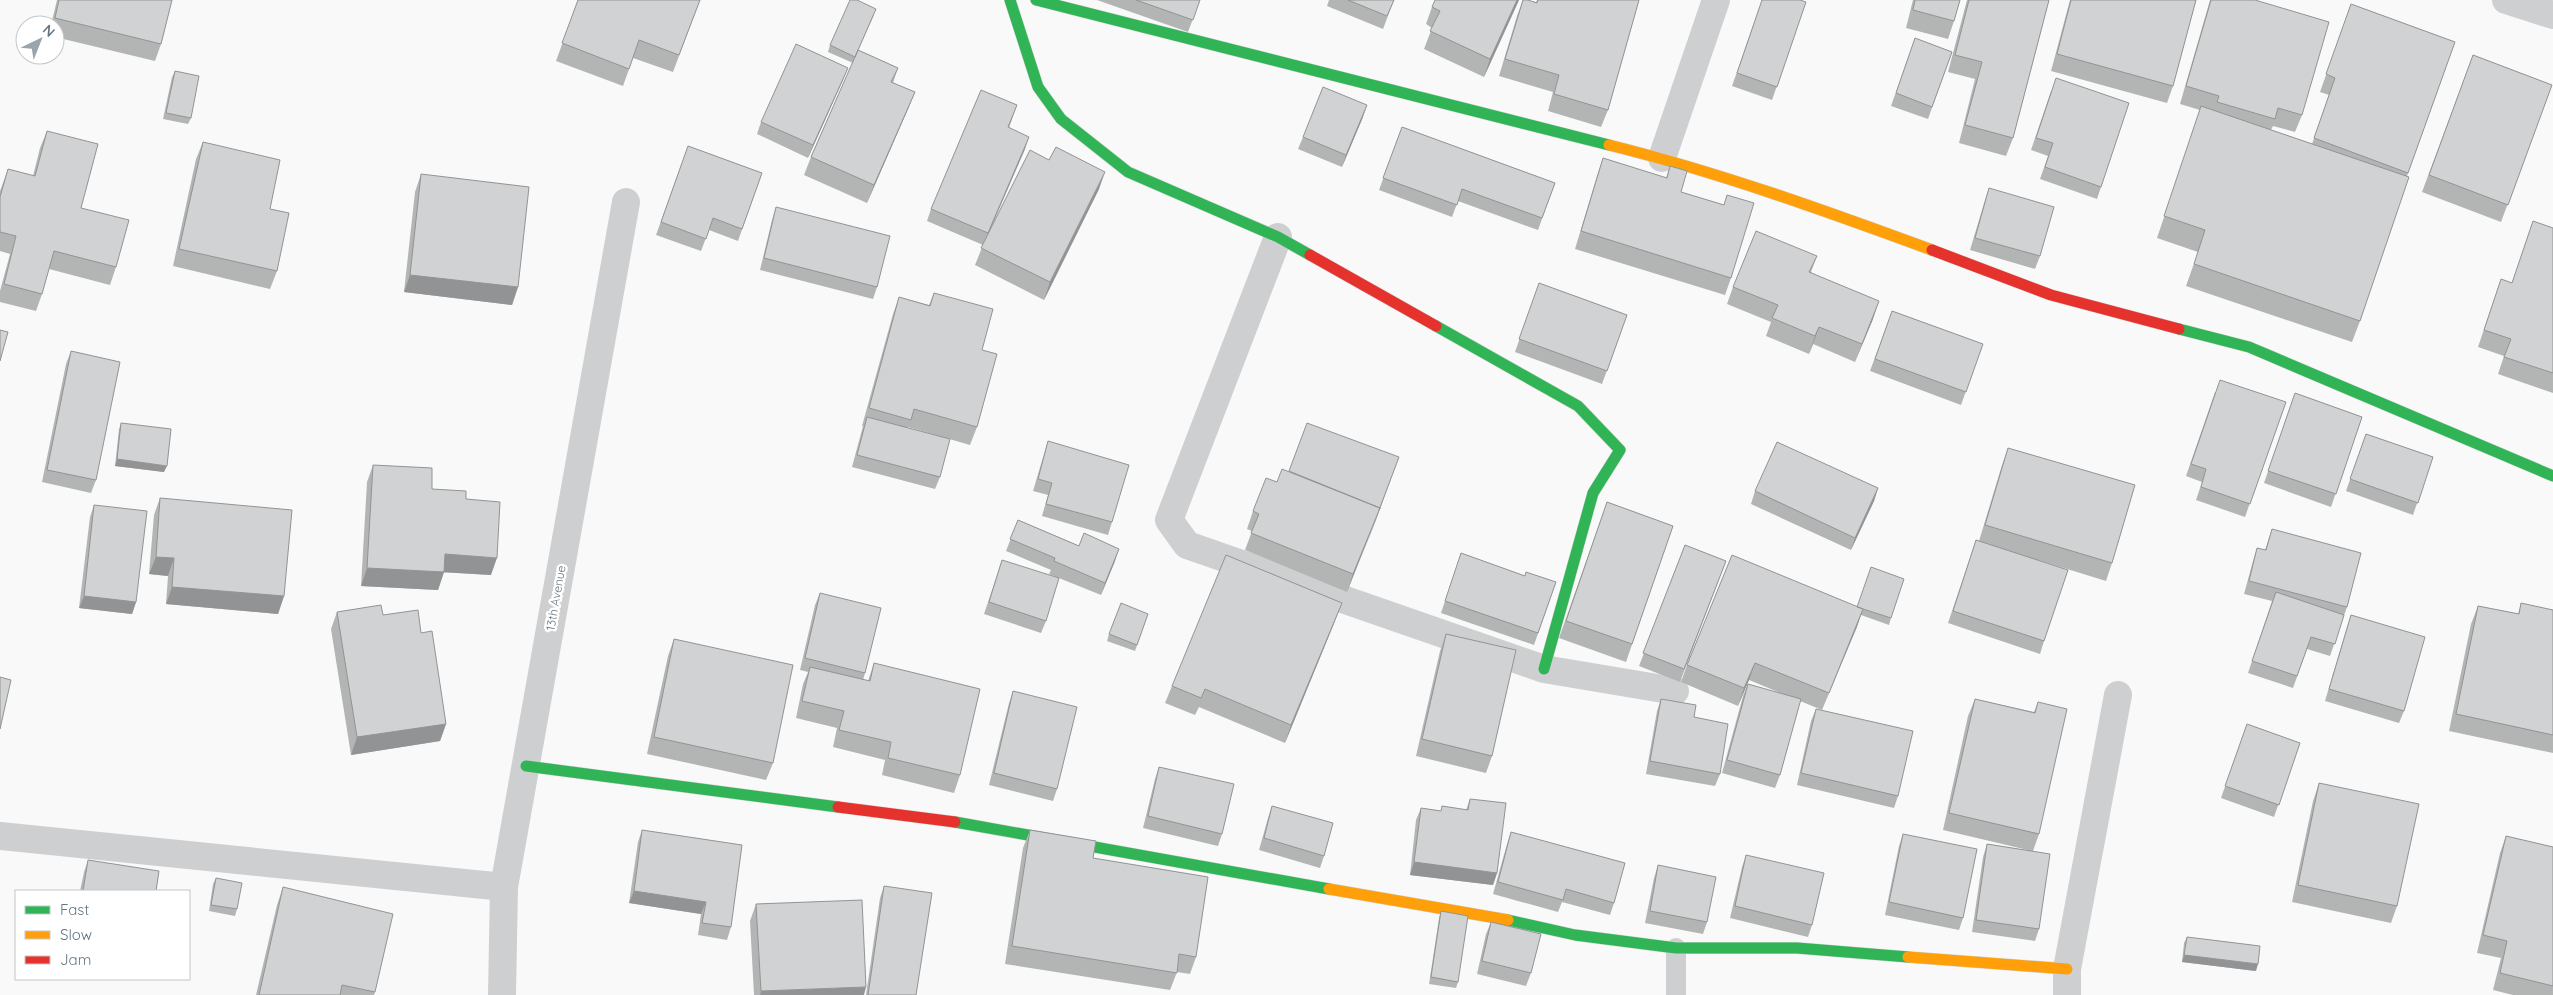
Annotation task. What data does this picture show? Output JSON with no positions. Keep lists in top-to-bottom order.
{
  "streets": {
    "street": ["13th Avenue"]
  },
  "legend": ["Fast", "Slow", "Jam"],
  "north": "top right"
}
